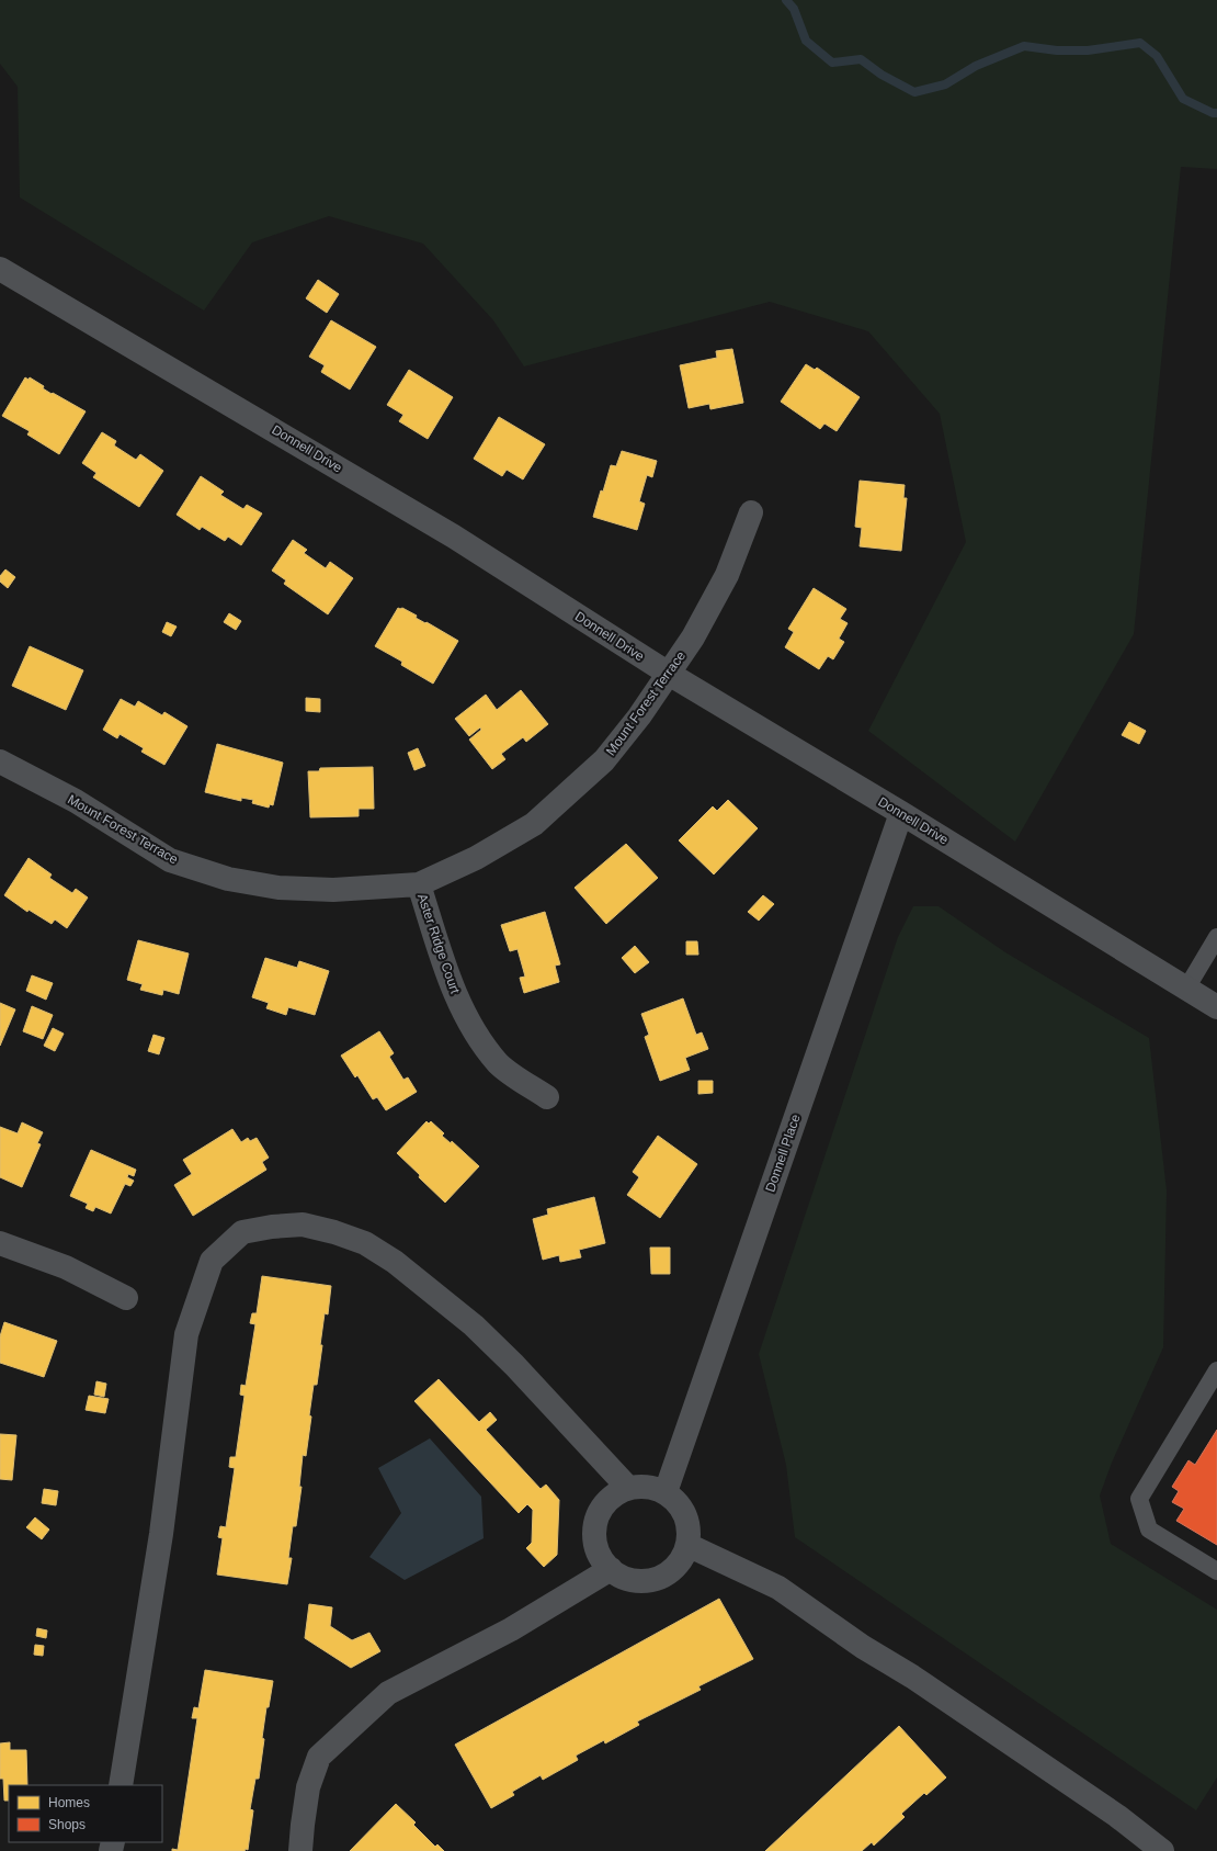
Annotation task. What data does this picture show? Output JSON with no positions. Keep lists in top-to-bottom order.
{
  "streets": {
    "street": [
      "Donnell Drive",
      "Mount Forest Terrace",
      "Aster Ridge Court",
      "Donnell Place"
    ]
  },
  "crossings": [
    ["Donnell Drive", "Mount Forest Terrace"],
    ["Donnell Drive", "Donnell Place"],
    ["Mount Forest Terrace", "Aster Ridge Court"]
  ],
  "legend": ["Homes", "Shops"]
}
